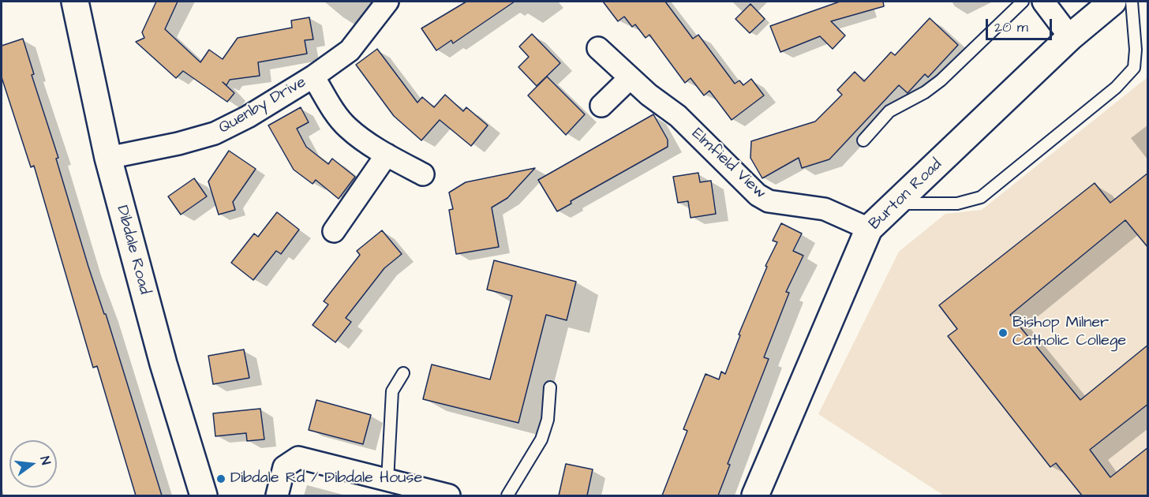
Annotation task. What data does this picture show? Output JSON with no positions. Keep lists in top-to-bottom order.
{
  "streets": {
    "main road": ["Burton Road", "Dibdale Road"],
    "street": ["Quenby Drive", "Elmfield View"]
  },
  "crossings": [
    ["Quenby Drive", "Dibdale Road"],
    ["Elmfield View", "Burton Road"]
  ],
  "places": ["Bishop Milner Catholic College", "Dibdale Rd / Dibdale House"],
  "scale_bar": "20 m",
  "north": "right"
}
